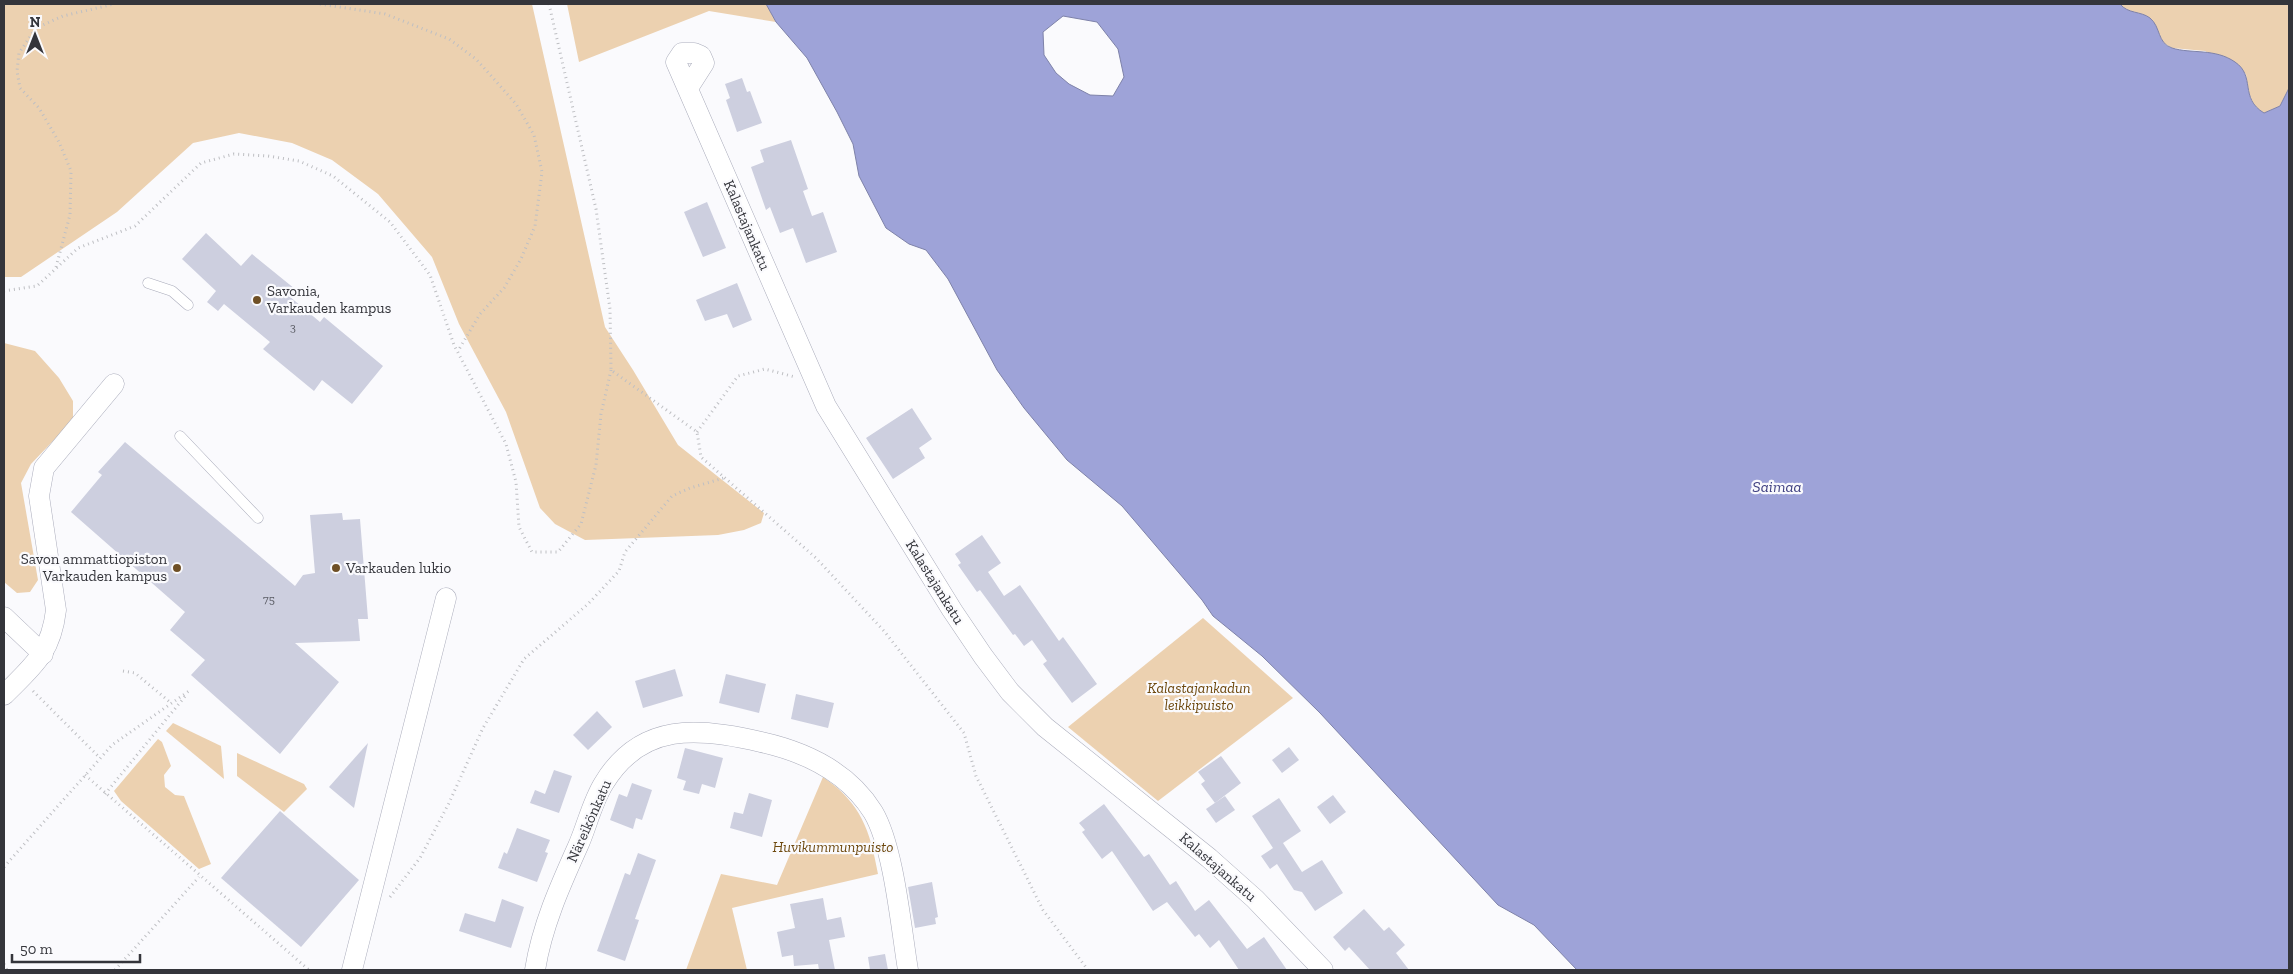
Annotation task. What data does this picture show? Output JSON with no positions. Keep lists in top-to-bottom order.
{
  "streets": {
    "street": ["Kalastajankatu", "Näreikönkatu"]
  },
  "water": ["Saimaa"],
  "parks": ["Kalastajankadun leikkipuisto", "Huvikummunpuisto"],
  "places": ["Savonia, Varkauden kampus", "Savon ammattiopiston Varkauden kampus", "Varkauden lukio"],
  "house_numbers": ["3", "75"],
  "scale_bar": "50 m",
  "north": "top"
}
